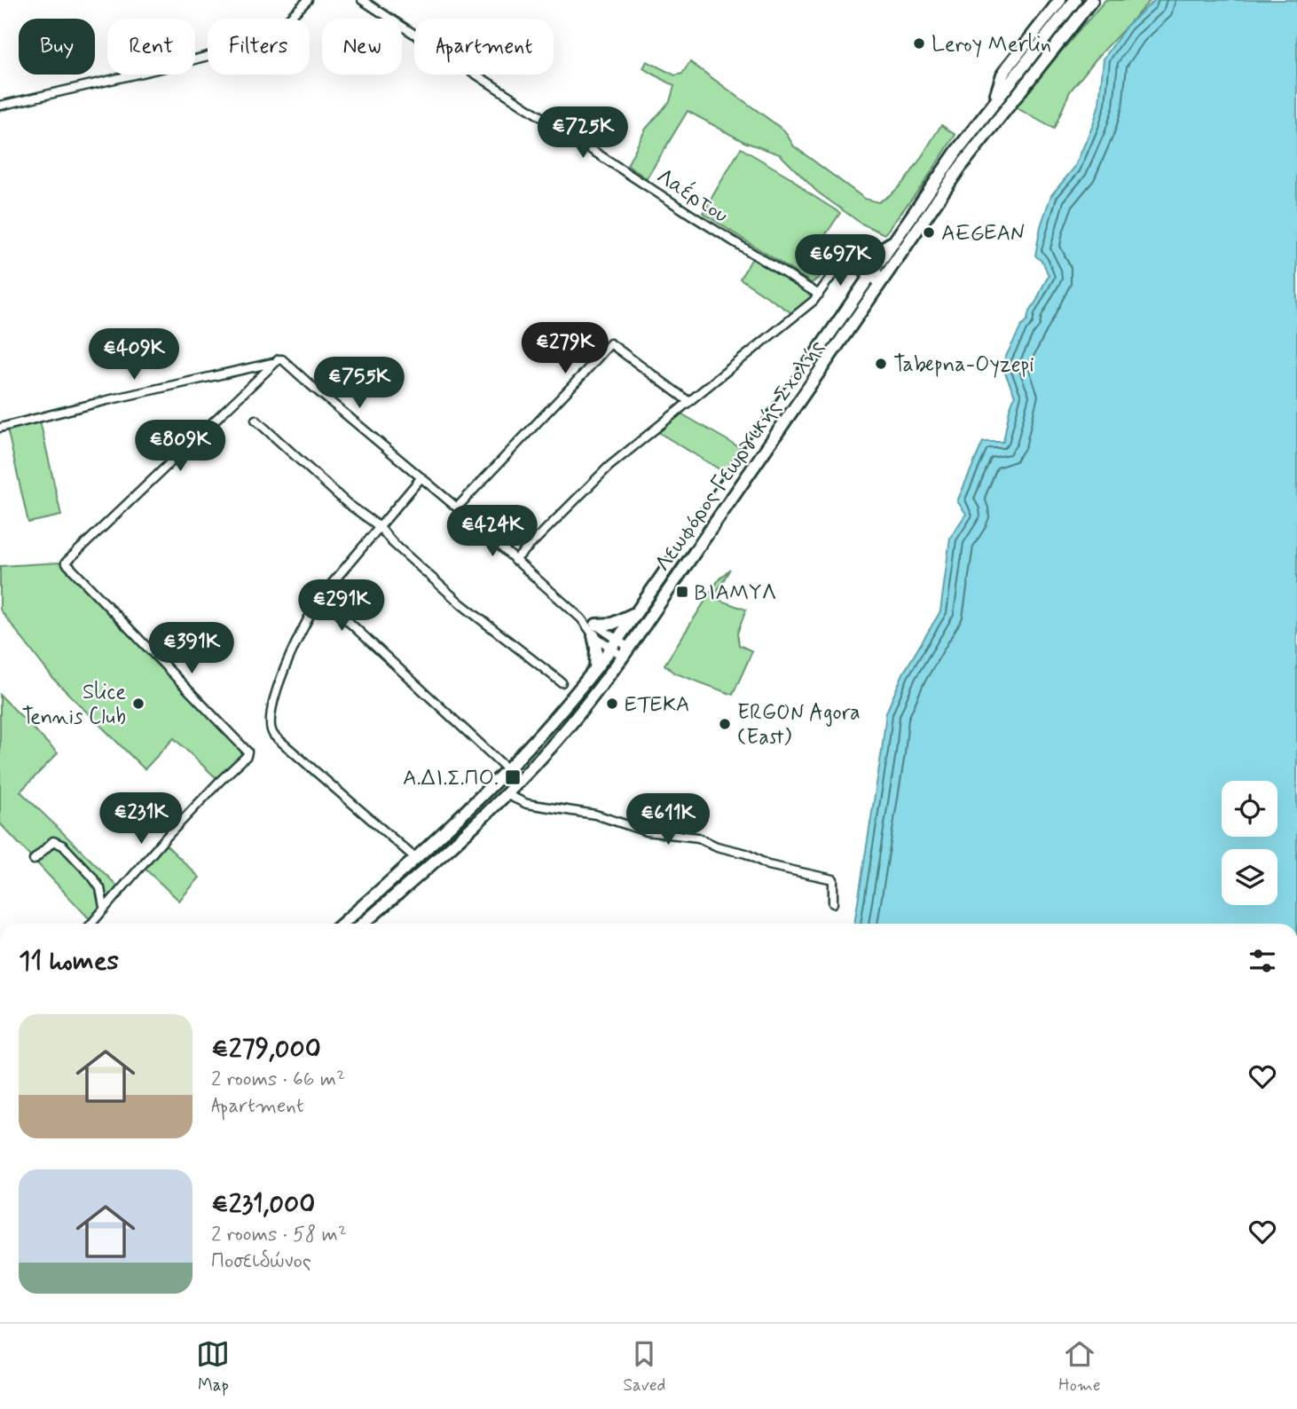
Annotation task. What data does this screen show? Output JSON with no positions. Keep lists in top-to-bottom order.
{
  "streets": {
    "main road": ["Λεωφόρος Γεωργικής Σχολής"],
    "street": ["Λαέρτου"]
  },
  "places": {
    "other": [
      "Leroy Merlin",
      "AEGEAN",
      "Tabepna-Oyzepi",
      "Slice Tennis Club",
      "ΕΤΕΚΑ",
      "ERGON Agora (East)"
    ],
    "transit": ["ΒΙΑΜΥΛ", "Α.ΔΙ.Σ.ΠΟ."]
  },
  "page": {
    "chip": [
      "Buy",
      "Rent",
      "Filters",
      "New",
      "Apartment"
    ],
    "price": [
      "€725K",
      "€697K",
      "€279K",
      "€409K",
      "€755K",
      "€809K",
      "€424K",
      "€291K",
      "€391K",
      "€231K",
      "€611K"
    ],
    "heading": "11 homes",
    "list": [
      {
        "name": "€279,000",
        "note": "2 rooms · 66 m² · Apartment"
      },
      {
        "name": "€231,000",
        "note": "2 rooms · 58 m² · Ποσειδώνος"
      }
    ],
    "tabs": ["Map", "Saved", "Home"]
  }
}
